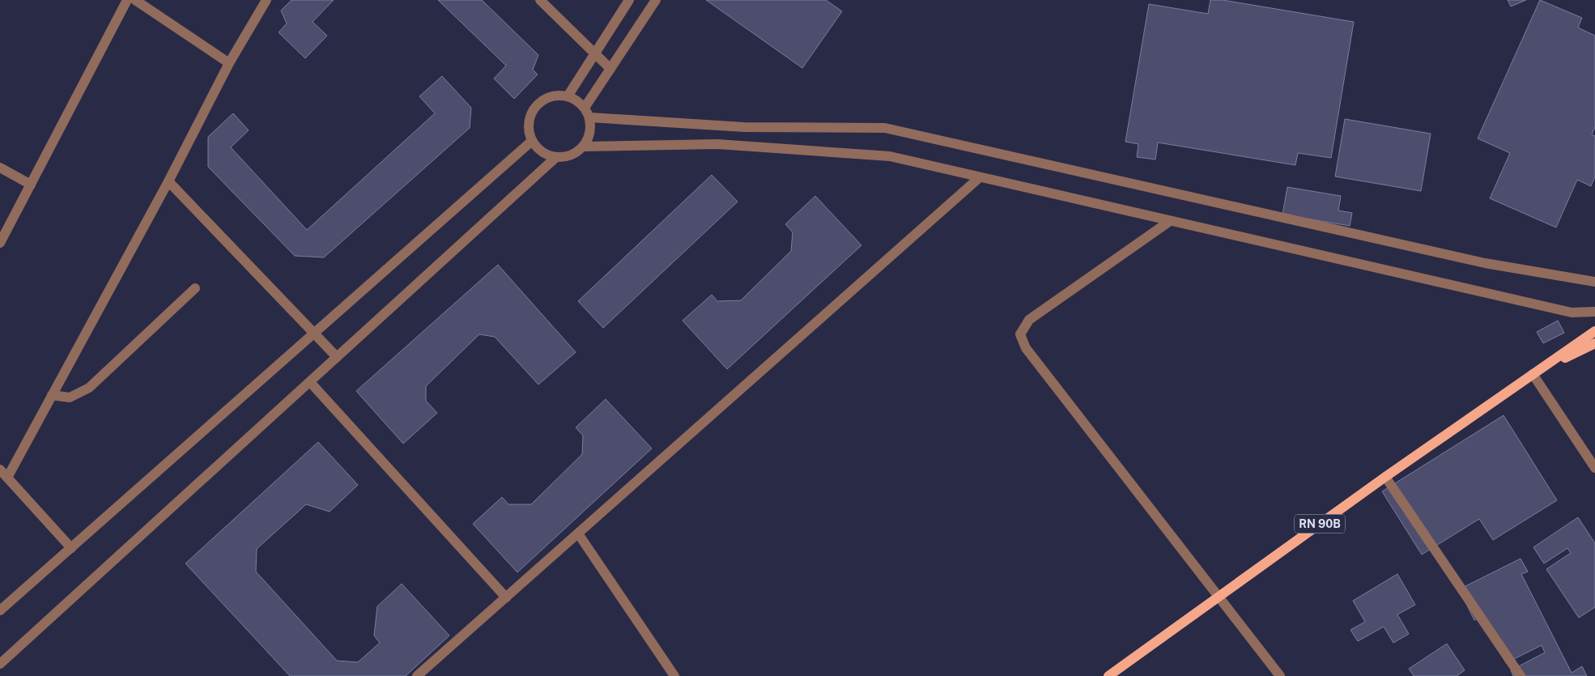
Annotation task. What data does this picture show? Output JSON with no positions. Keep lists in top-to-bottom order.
{
  "streets": {
    "main road": ["RN 90B"]
  }
}
